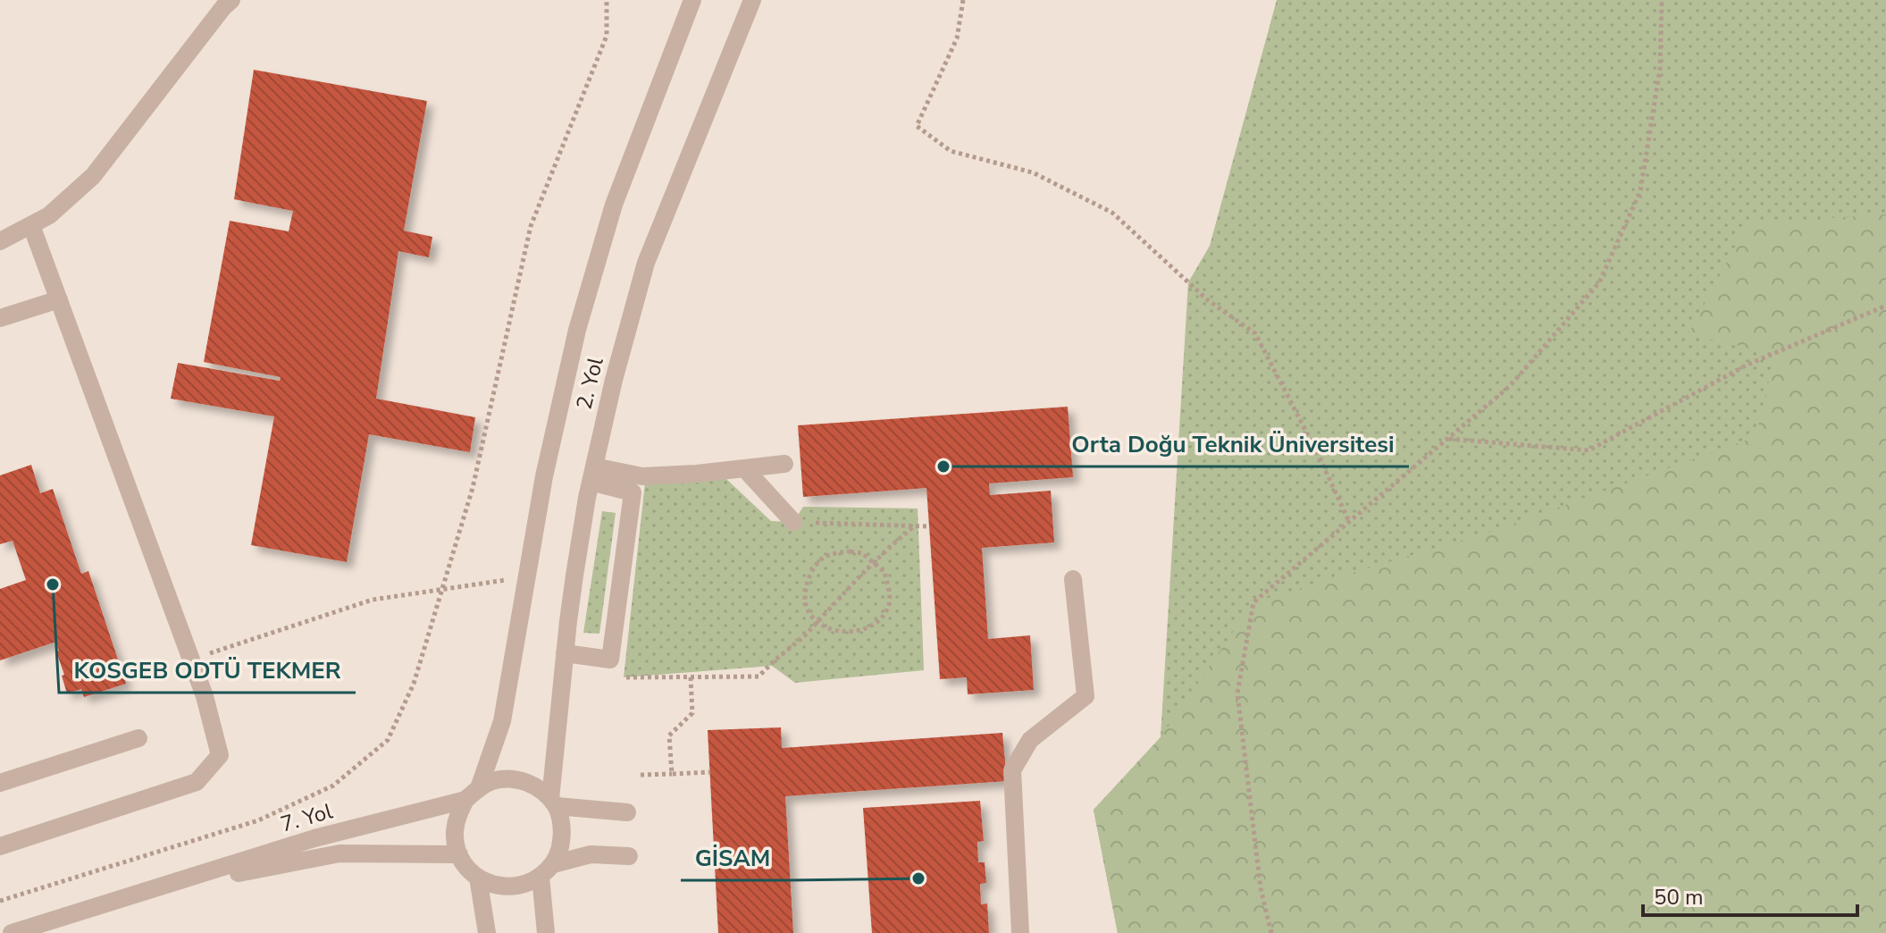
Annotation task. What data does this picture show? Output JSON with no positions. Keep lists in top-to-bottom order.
{
  "streets": {
    "street": ["2. Yol", "7. Yol"]
  },
  "crossings": [
    ["2. Yol", "7. Yol"]
  ],
  "places": ["Orta Doğu Teknik Üniversitesi", "KOSGEB ODTÜ TEKMER", "GİSAM"],
  "scale_bar": "50 m"
}
